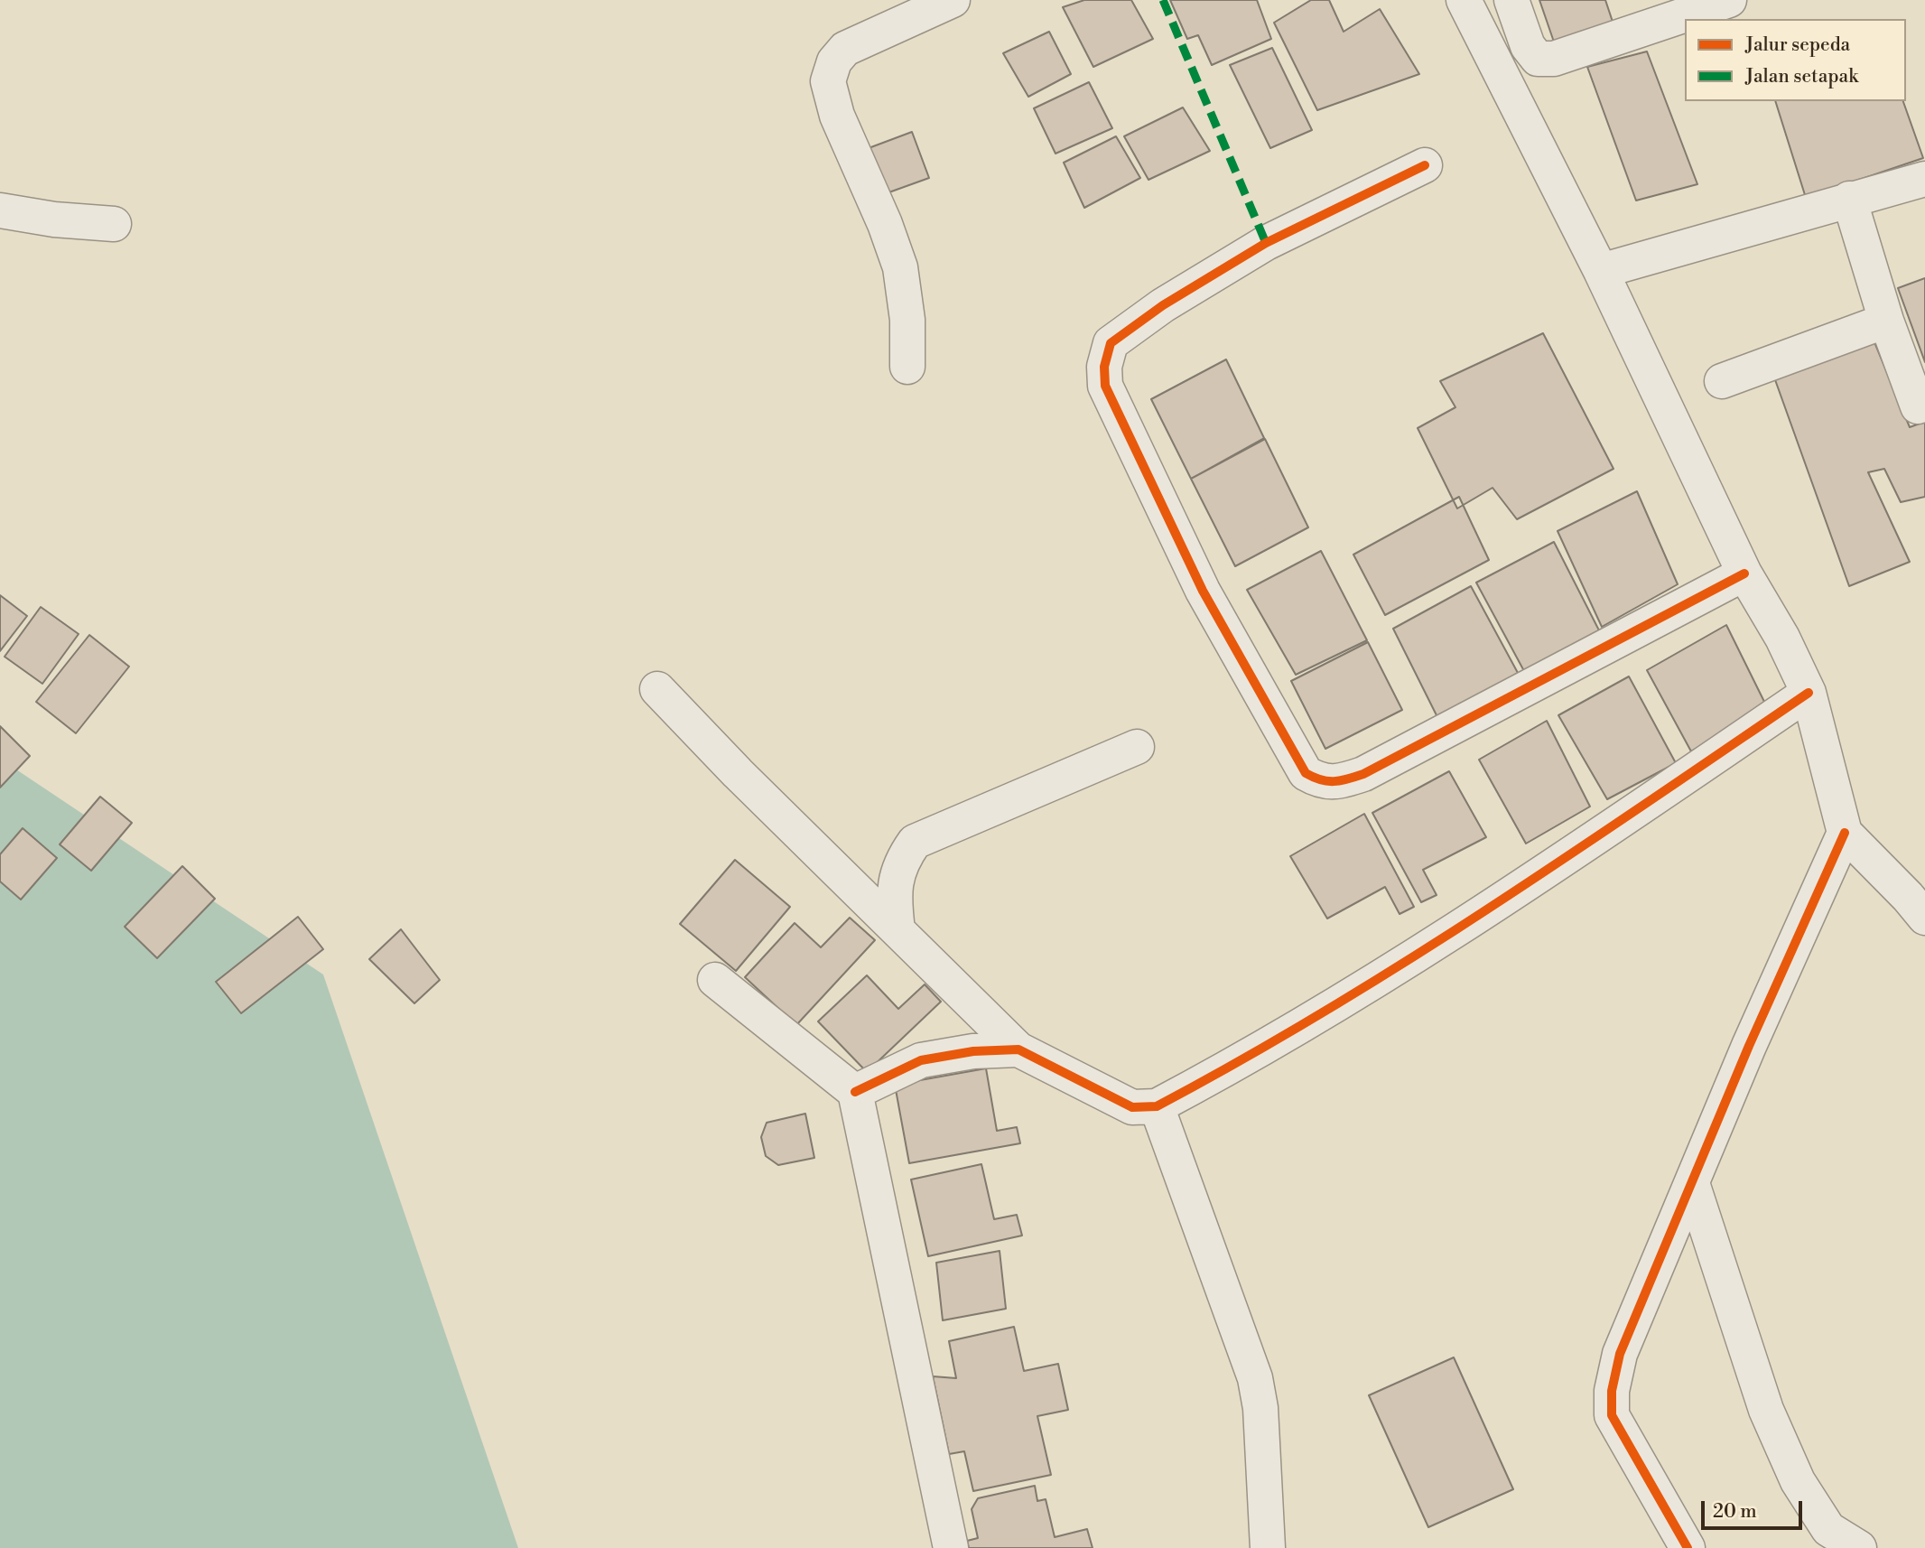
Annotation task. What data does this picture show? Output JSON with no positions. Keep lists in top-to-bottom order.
{
  "legend": ["Jalur sepeda", "Jalan setapak"],
  "scale_bar": "20 m"
}
